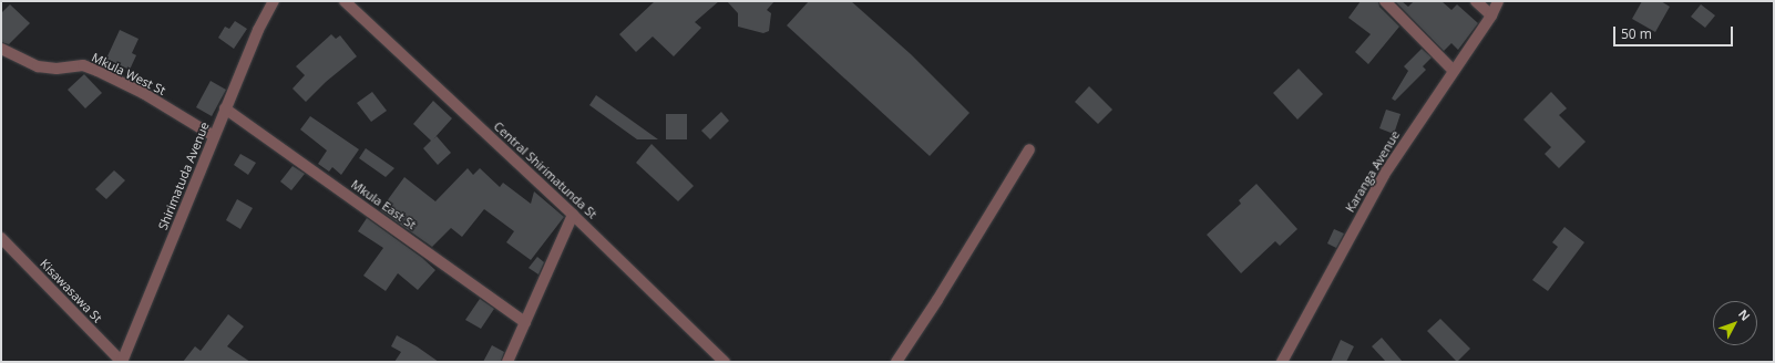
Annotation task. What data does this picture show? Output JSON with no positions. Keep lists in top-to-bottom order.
{
  "streets": {
    "street": [
      "Mkula West St",
      "Central Shirimatunda St",
      "Karanga Avenue",
      "Shirimatuda Avenue",
      "Mkula East St",
      "Kisawasawa St"
    ]
  },
  "crossings": [
    ["Mkula West St", "Shirimatuda Avenue"],
    ["Shirimatuda Avenue", "Mkula East St"],
    ["Shirimatuda Avenue", "Kisawasawa St"]
  ],
  "scale_bar": "50 m",
  "north": "top right"
}
